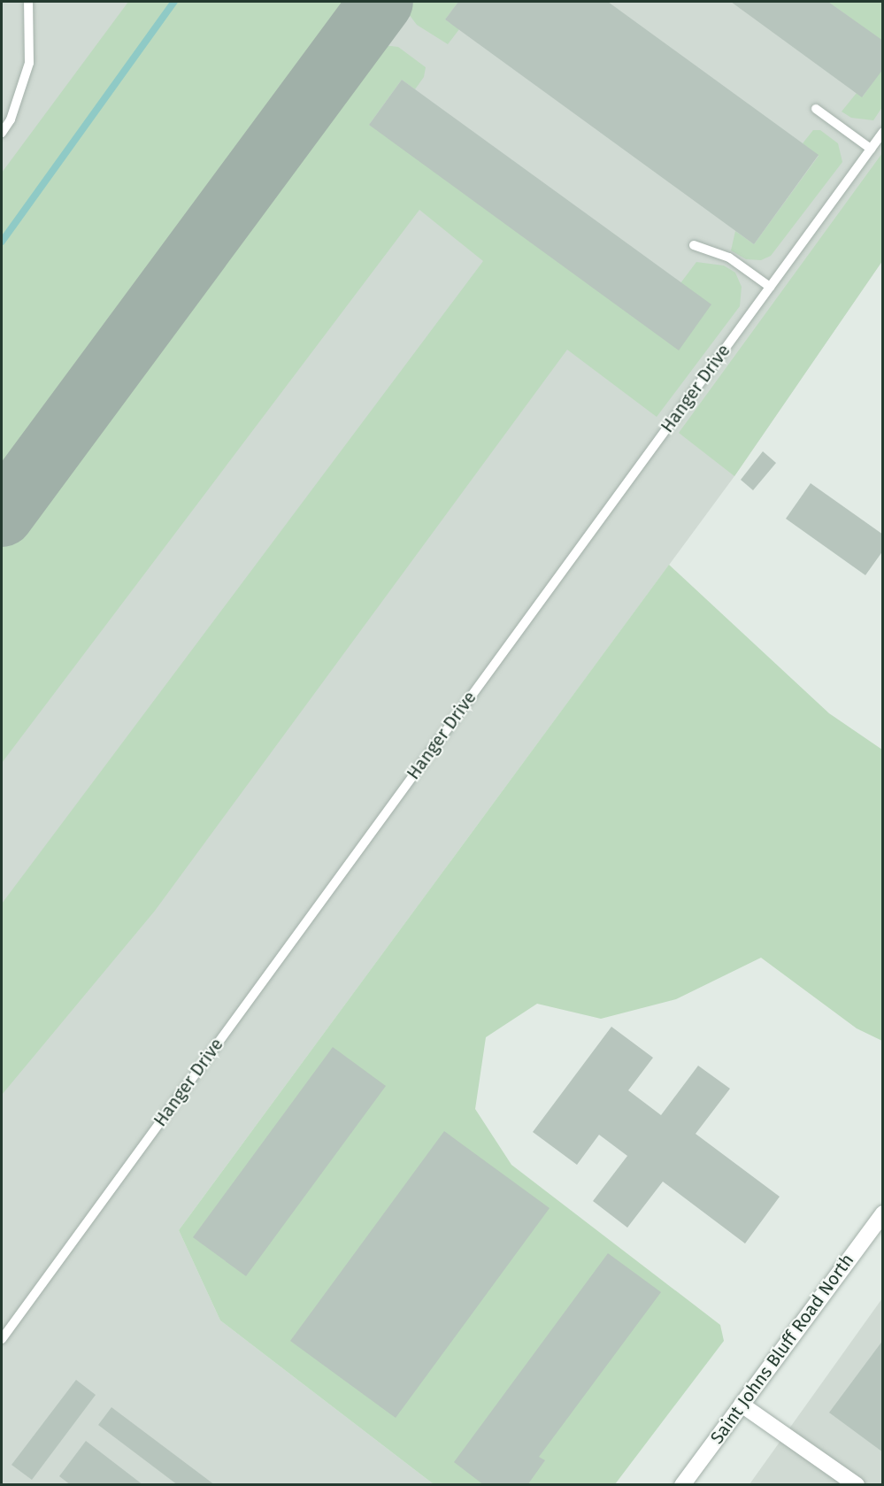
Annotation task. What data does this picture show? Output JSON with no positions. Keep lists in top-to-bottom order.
{
  "streets": {
    "main road": ["Saint Johns Bluff Road North"],
    "lane": ["Hanger Drive"]
  }
}
